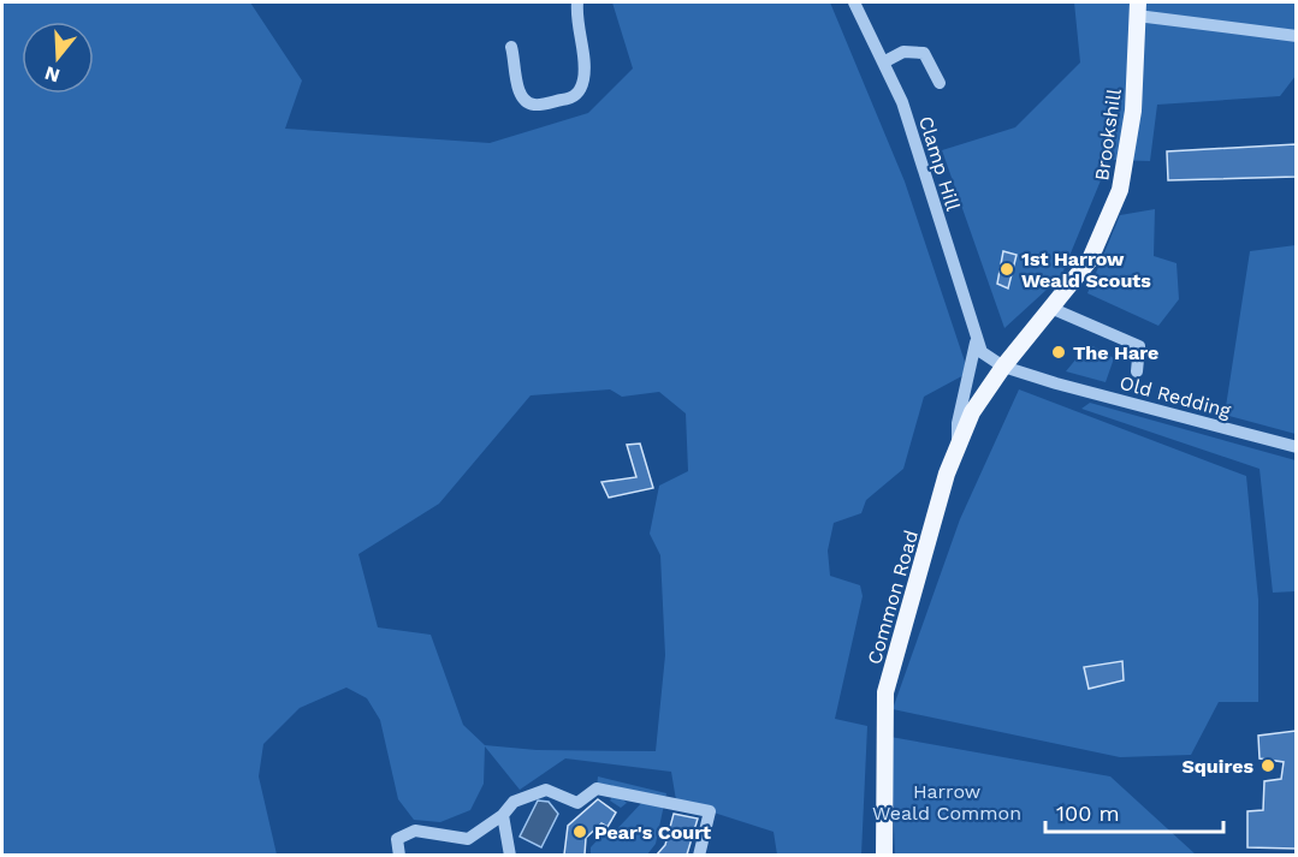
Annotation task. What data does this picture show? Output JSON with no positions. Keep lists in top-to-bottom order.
{
  "streets": {
    "main road": ["Brookshill", "Common Road"],
    "street": ["Clamp Hill", "Old Redding"]
  },
  "crossings": [
    ["Brookshill", "Old Redding"],
    ["Brookshill", "Common Road"],
    ["Clamp Hill", "Common Road"],
    ["Old Redding", "Common Road"]
  ],
  "parks": ["Harrow Weald Common"],
  "places": [
    "1st Harrow Weald Scouts",
    "The Hare",
    "Squires",
    "Pear's Court"
  ],
  "scale_bar": "100 m",
  "north": "bottom"
}
